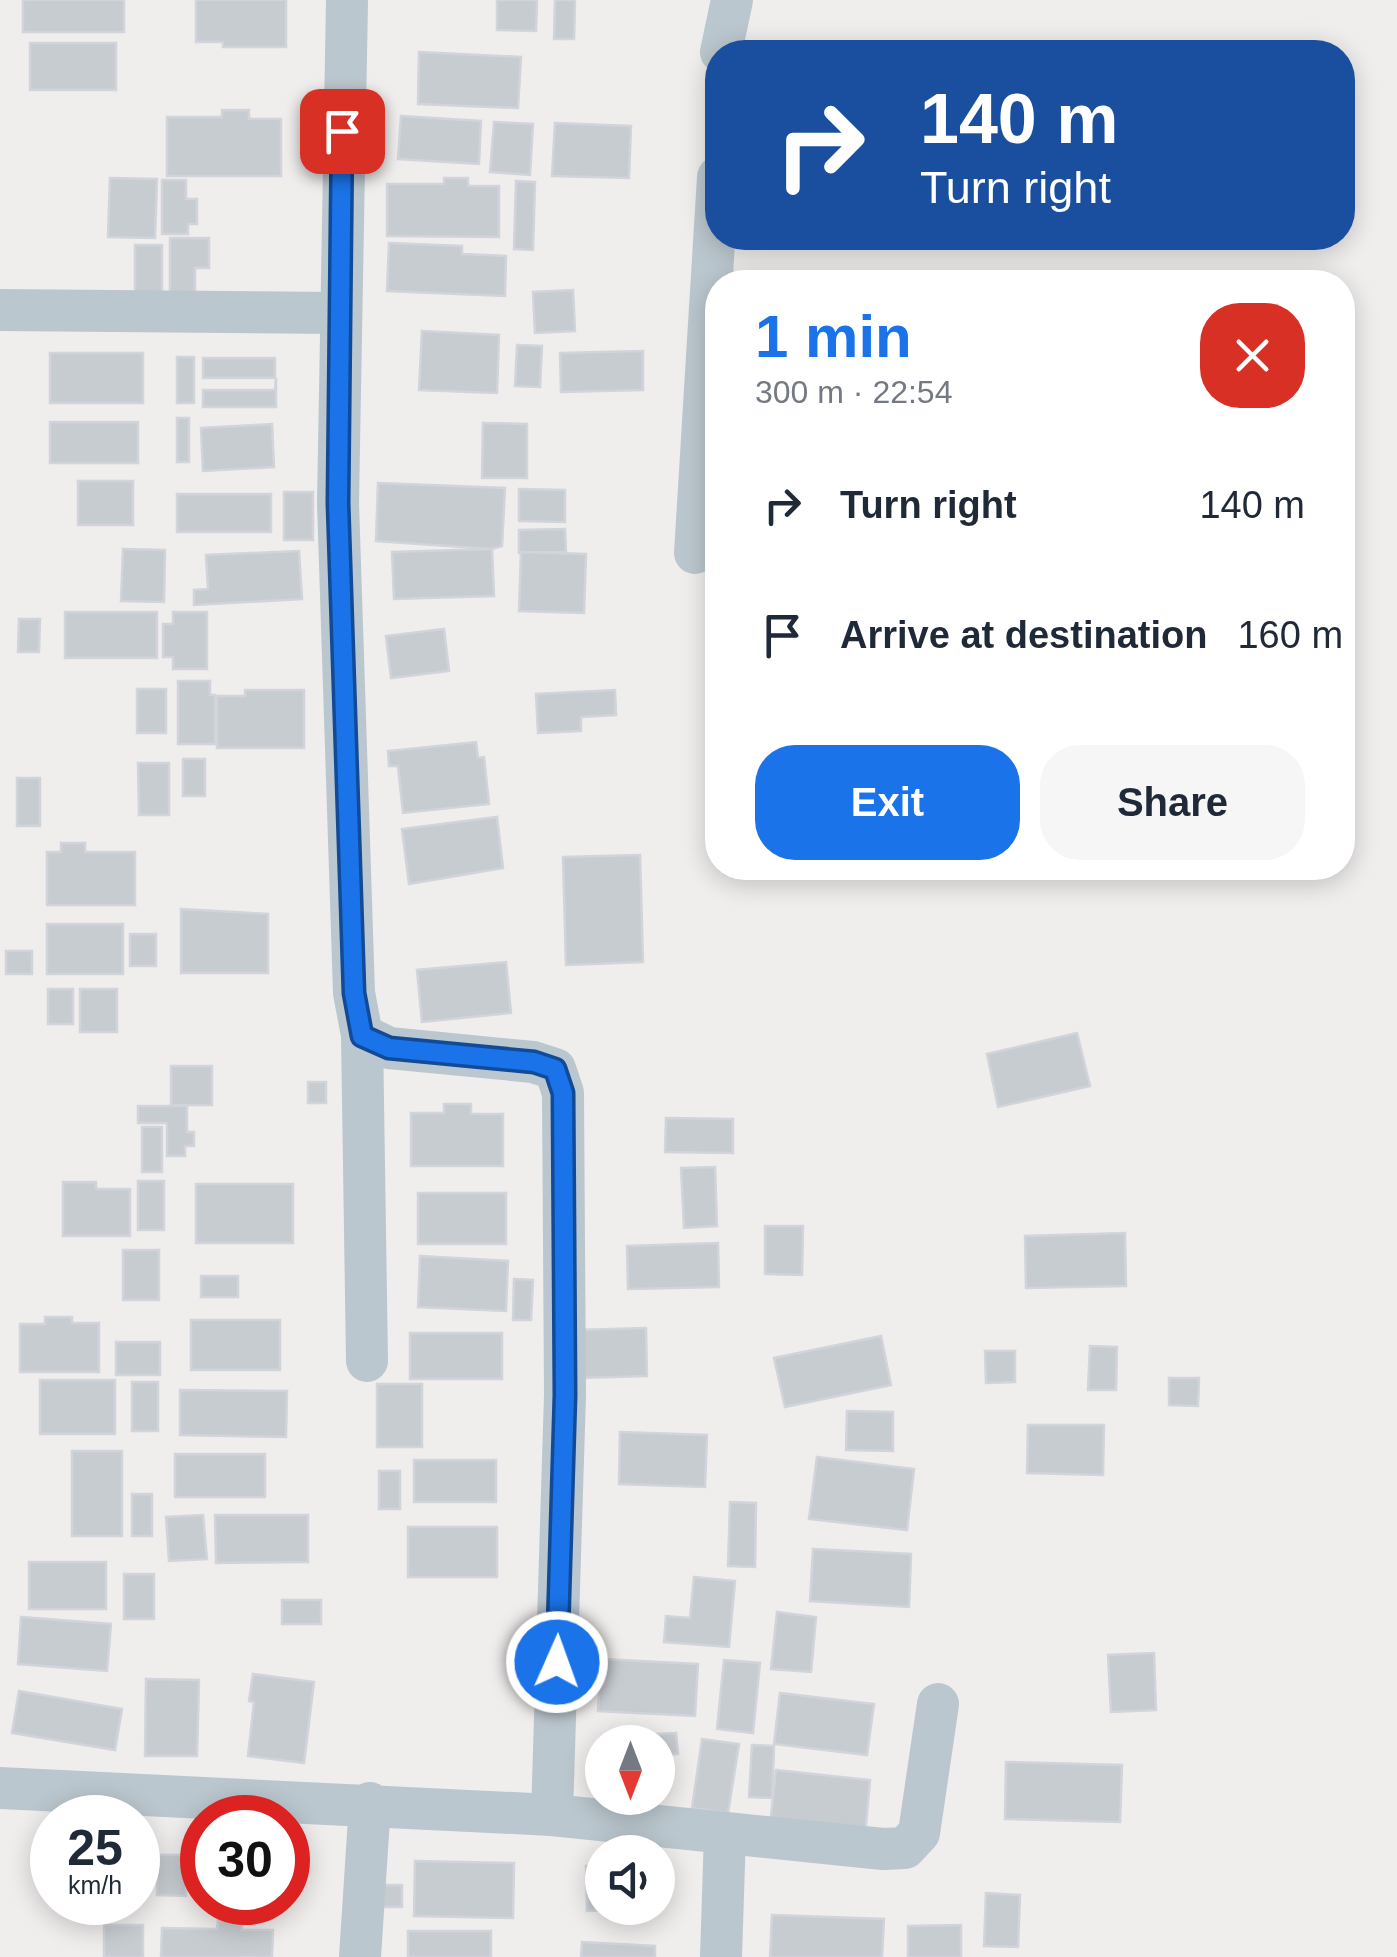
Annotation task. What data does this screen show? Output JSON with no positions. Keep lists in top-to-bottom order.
{
  "north": "bottom",
  "page": {
    "turn": ["140 m", "Turn right"],
    "heading": ["1 min", "300 m · 22:54"],
    "list": [
      {
        "name": "Turn right",
        "value": "140 m"
      },
      {
        "name": "Arrive at destination",
        "value": "160 m"
      }
    ],
    "buttons": ["Exit", "Share"],
    "speed": "25 km/h",
    "limit": "30"
  }
}
